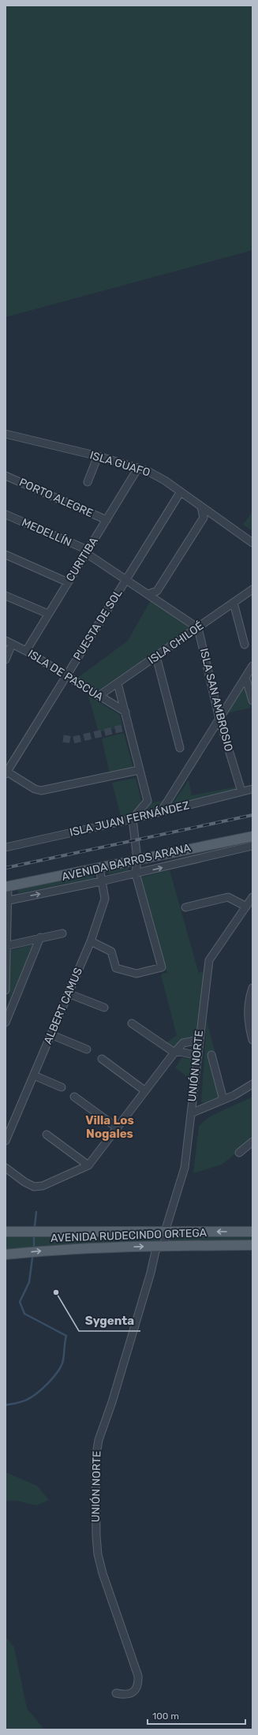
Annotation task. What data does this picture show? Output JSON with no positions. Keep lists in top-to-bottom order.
{
  "streets": {
    "main road": ["AVENIDA BARROS ARANA", "AVENIDA RUDECINDO ORTEGA"],
    "street": [
      "ISLA GUAFO",
      "PORTO ALEGRE",
      "MEDELLÍN",
      "CURITIBA",
      "PUESTA DE SOL",
      "ISLA CHILOÉ",
      "ISLA DE PASCUA",
      "ISLA SAN AMBROSIO",
      "ISLA JUAN FERNÁNDEZ",
      "ALBERT CAMUS",
      "UNIÓN NORTE"
    ]
  },
  "crossings": [
    ["ISLA GUAFO", "CURITIBA"],
    ["ISLA GUAFO", "PUESTA DE SOL"],
    ["PORTO ALEGRE", "CURITIBA"],
    ["MEDELLÍN", "CURITIBA"],
    ["CURITIBA", "ISLA DE PASCUA"],
    ["PUESTA DE SOL", "ISLA DE PASCUA"],
    ["ISLA CHILOÉ", "ISLA DE PASCUA"],
    ["ISLA CHILOÉ", "ISLA SAN AMBROSIO"],
    ["ISLA DE PASCUA", "ISLA JUAN FERNÁNDEZ"],
    ["ISLA SAN AMBROSIO", "ISLA JUAN FERNÁNDEZ"],
    ["AVENIDA BARROS ARANA", "ALBERT CAMUS"],
    ["UNIÓN NORTE", "AVENIDA RUDECINDO ORTEGA"]
  ],
  "districts": ["Villa Los Nogales"],
  "places": ["Sygenta"],
  "scale_bar": "100 m"
}
